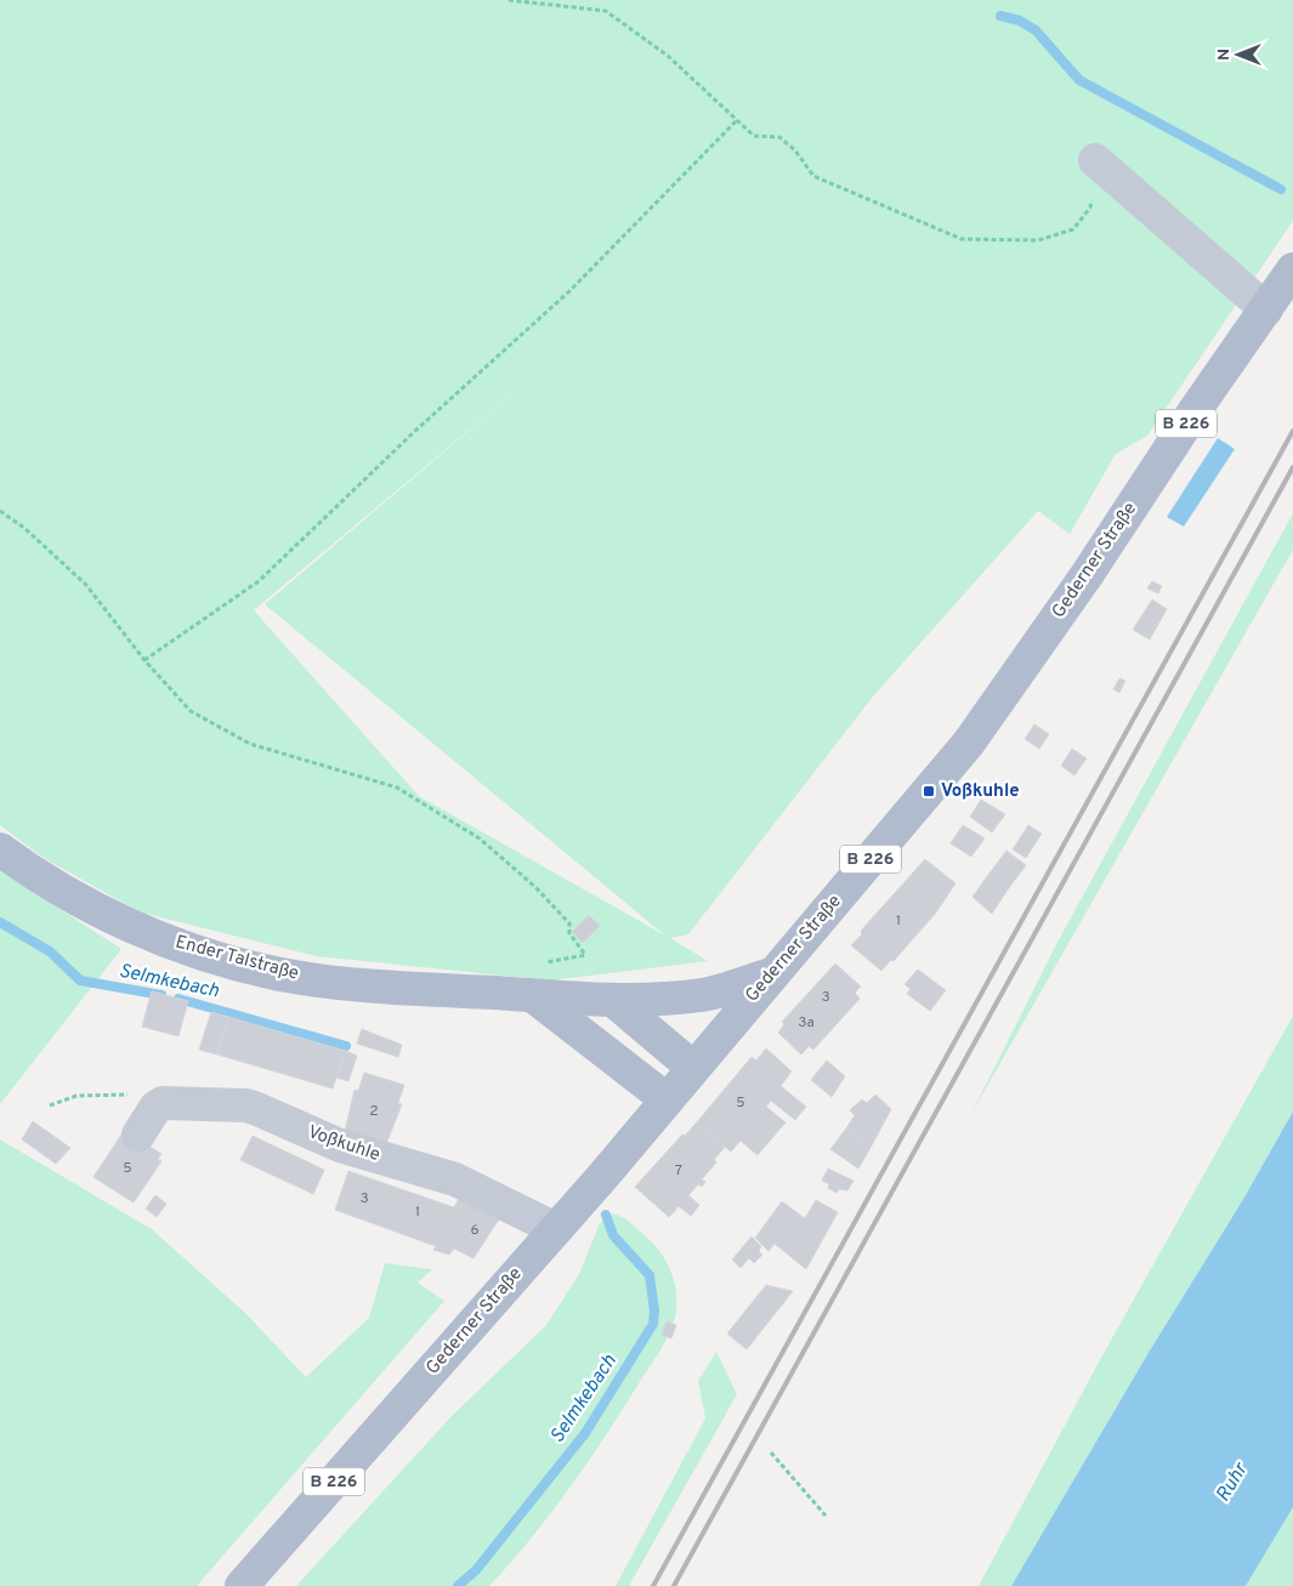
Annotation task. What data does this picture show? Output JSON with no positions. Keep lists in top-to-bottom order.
{
  "streets": {
    "main road": ["B 226", "Gederner Straße", "Ender Talstraße"],
    "street": ["Voßkuhle"]
  },
  "crossings": [
    ["Gederner Straße", "Ender Talstraße"],
    ["Gederner Straße", "Voßkuhle"]
  ],
  "water": ["Selmkebach", "Ruhr"],
  "places": {
    "transit": ["Voßkuhle"]
  },
  "house_numbers": [
    "1",
    "3",
    "3a",
    "5",
    "2",
    "5",
    "7",
    "3",
    "1",
    "6"
  ],
  "north": "left"
}
